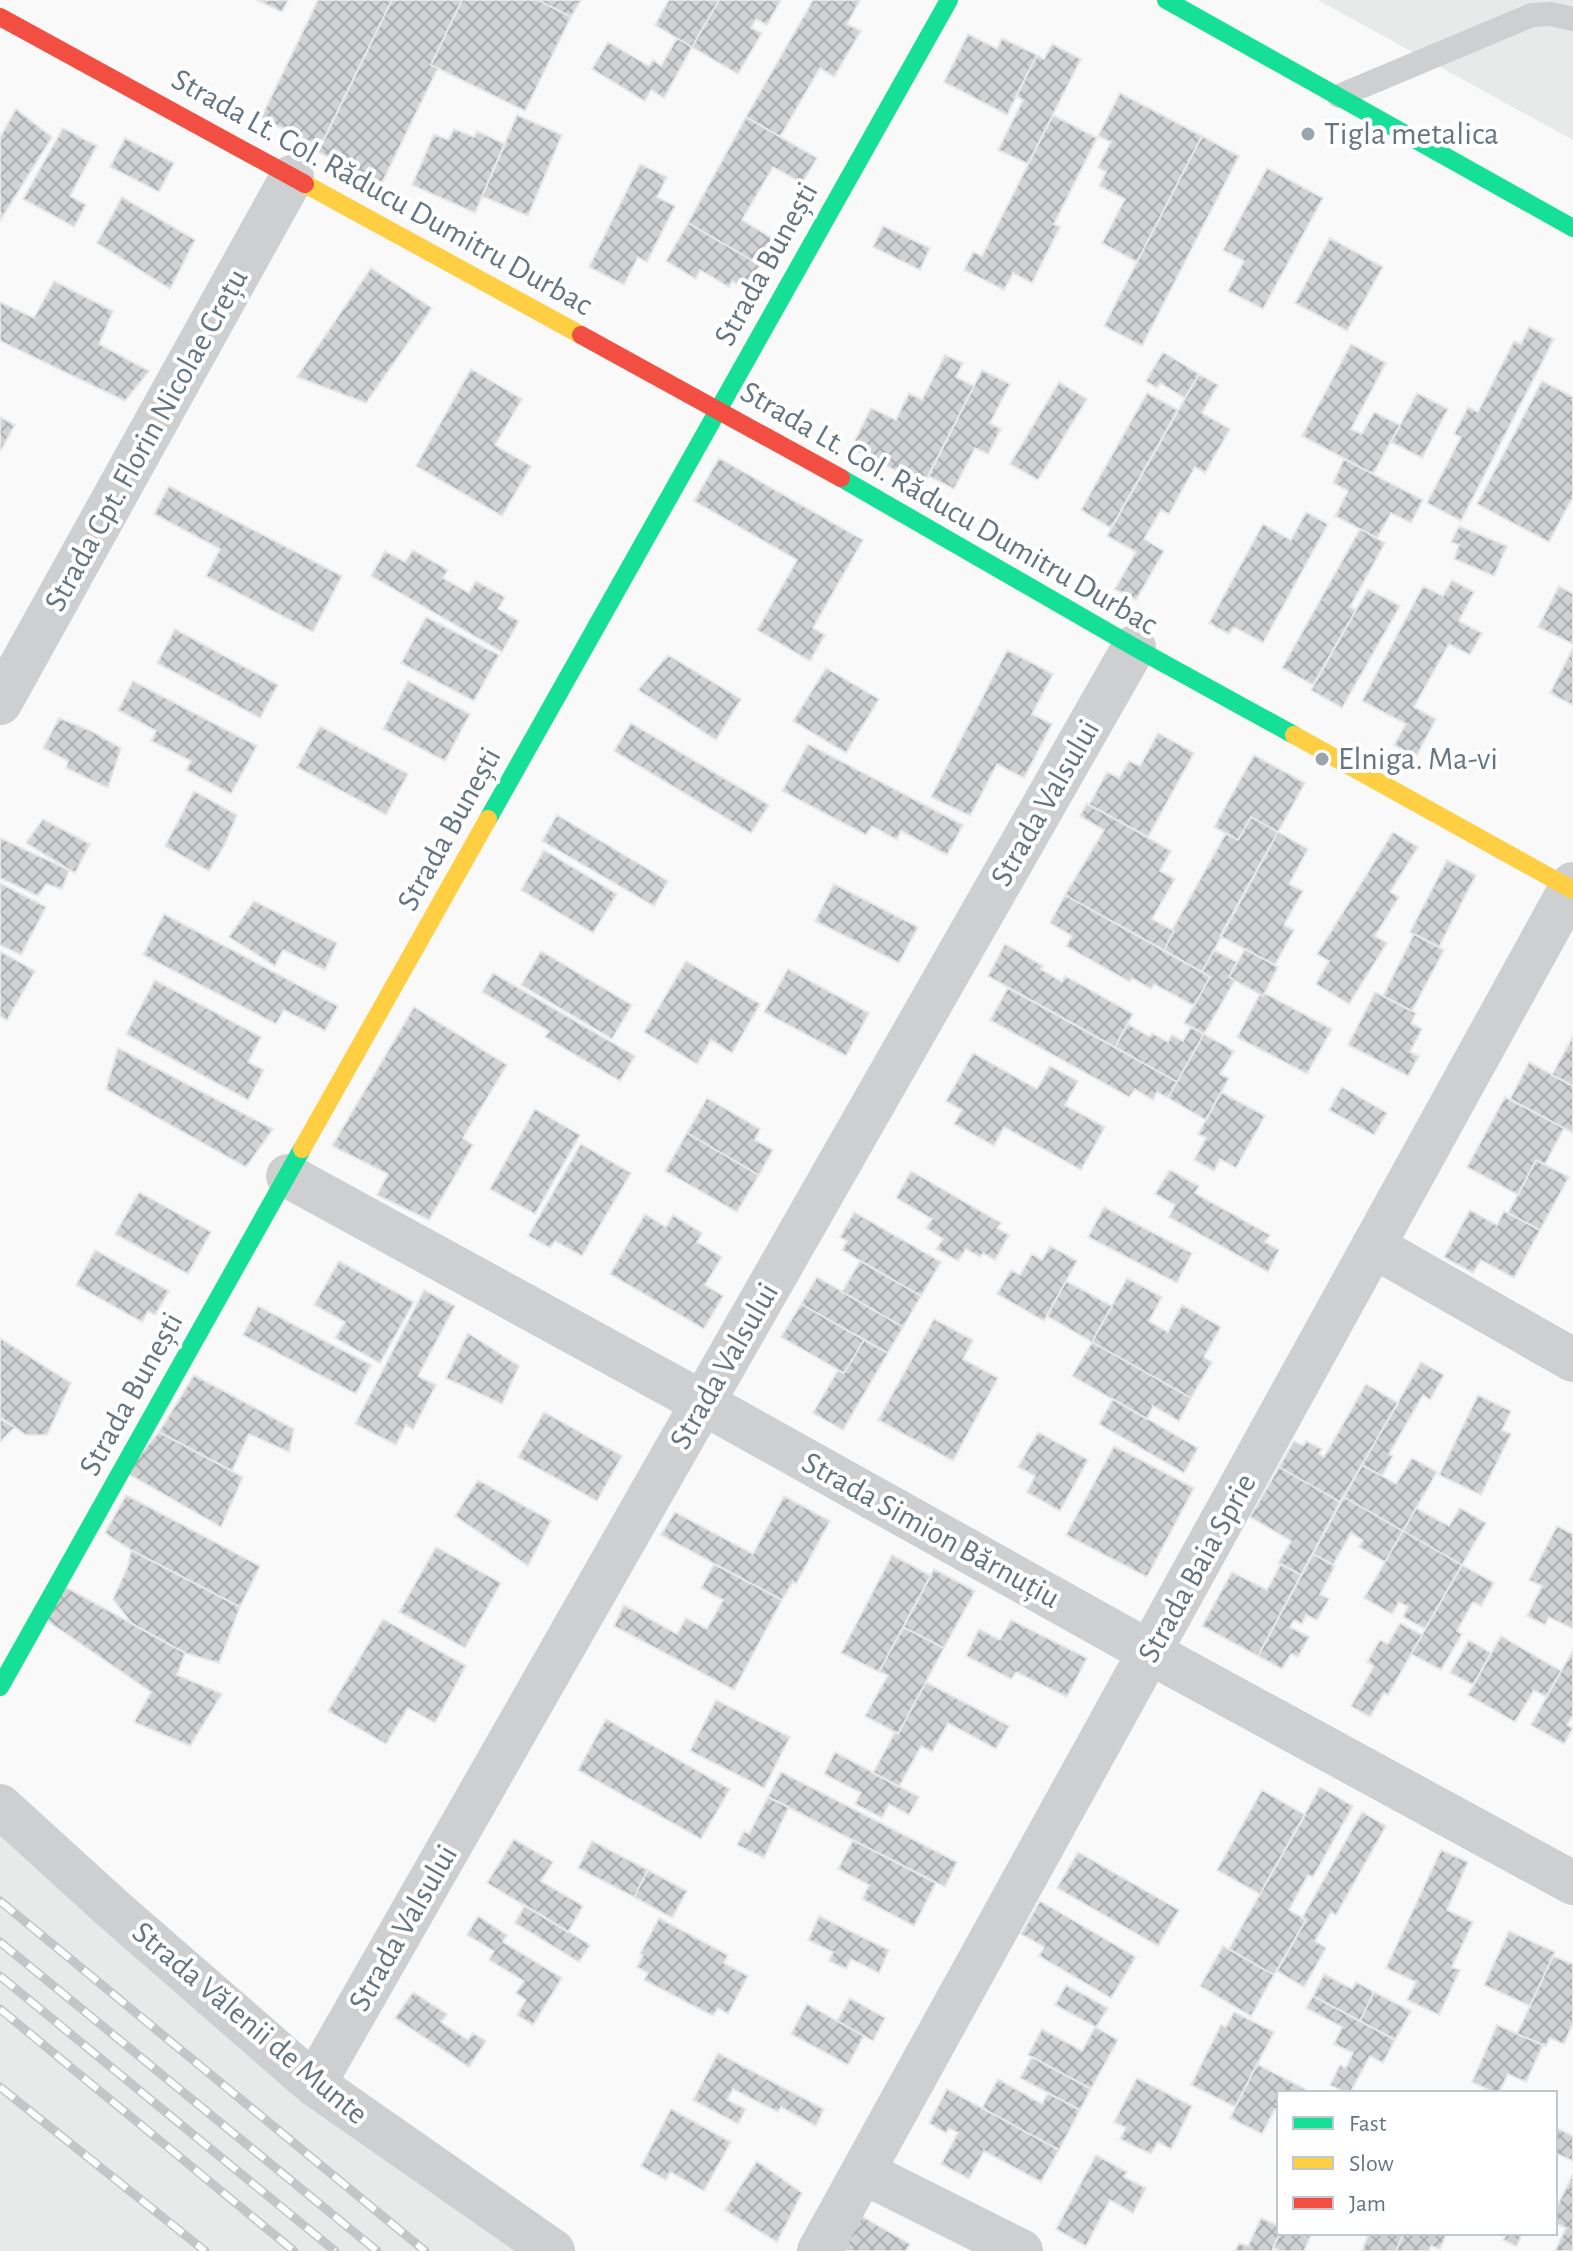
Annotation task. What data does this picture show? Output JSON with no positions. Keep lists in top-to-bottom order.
{
  "streets": {
    "street": [
      "Strada Lt. Col. Răducu Dumitru Durbac",
      "Strada Bunești",
      "Strada Cpt. Florin Nicolae Crețu",
      "Strada Valsului",
      "Strada Simion Bărnuțiu",
      "Strada Baia Sprie",
      "Strada Vălenii de Munte"
    ]
  },
  "crossings": [
    ["Strada Lt. Col. Răducu Dumitru Durbac", "Strada Bunești"],
    ["Strada Lt. Col. Răducu Dumitru Durbac", "Strada Cpt. Florin Nicolae Crețu"],
    ["Strada Lt. Col. Răducu Dumitru Durbac", "Strada Valsului"],
    ["Strada Lt. Col. Răducu Dumitru Durbac", "Strada Baia Sprie"],
    ["Strada Bunești", "Strada Simion Bărnuțiu"],
    ["Strada Valsului", "Strada Simion Bărnuțiu"],
    ["Strada Valsului", "Strada Vălenii de Munte"],
    ["Strada Simion Bărnuțiu", "Strada Baia Sprie"]
  ],
  "places": ["Tigla metalica", "Elniga. Ma-vi"],
  "legend": ["Fast", "Slow", "Jam"]
}
